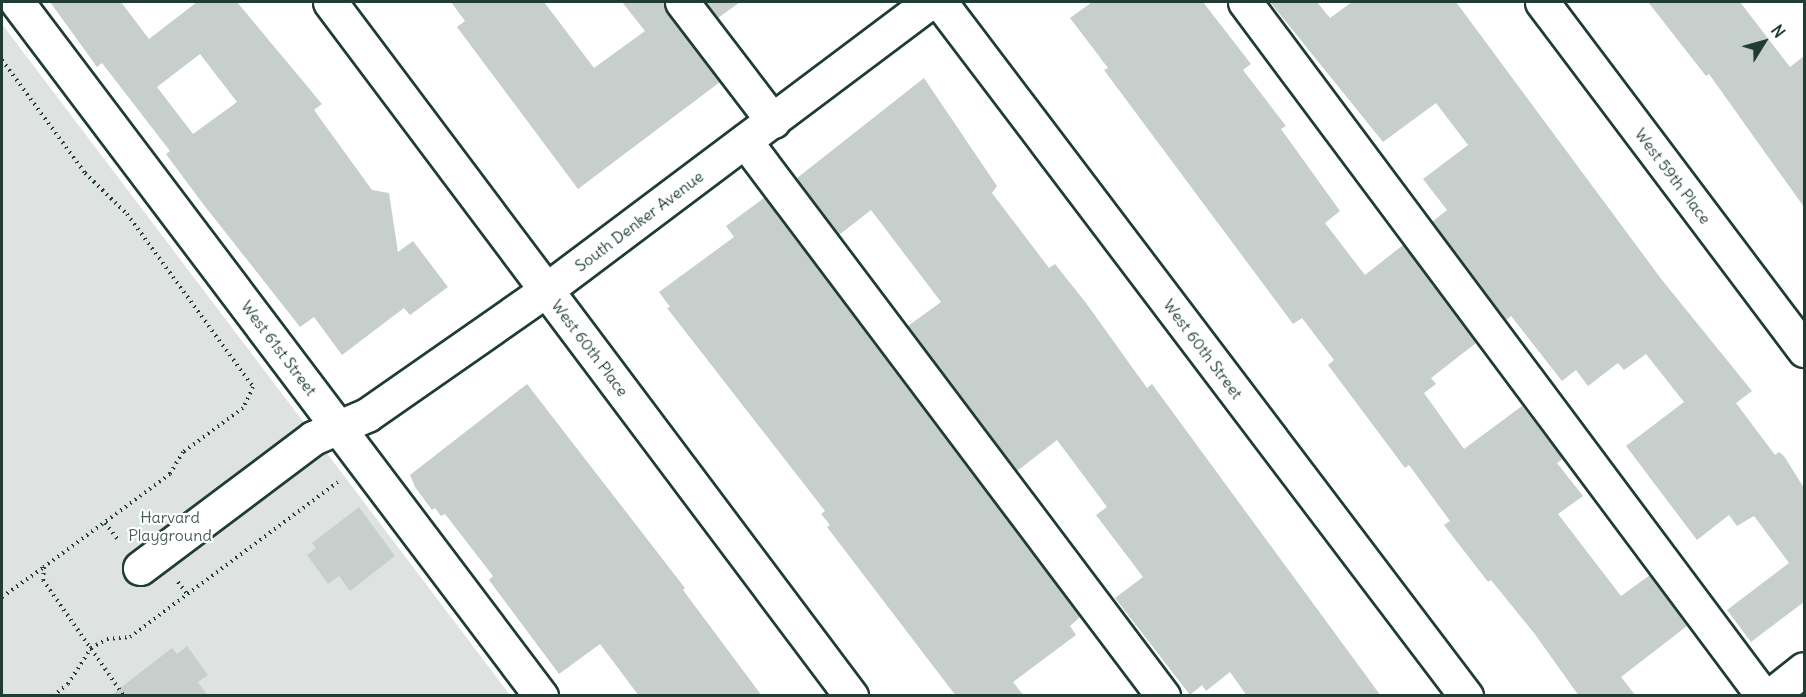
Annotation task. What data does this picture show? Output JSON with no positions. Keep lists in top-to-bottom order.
{
  "streets": {
    "street": [
      "West 59th Place",
      "South Denker Avenue",
      "West 61st Street",
      "West 60th Place",
      "West 60th Street"
    ]
  },
  "crossings": [
    ["South Denker Avenue", "West 61st Street"],
    ["South Denker Avenue", "West 60th Place"]
  ],
  "parks": ["Harvard Playground"],
  "north": "top right"
}
